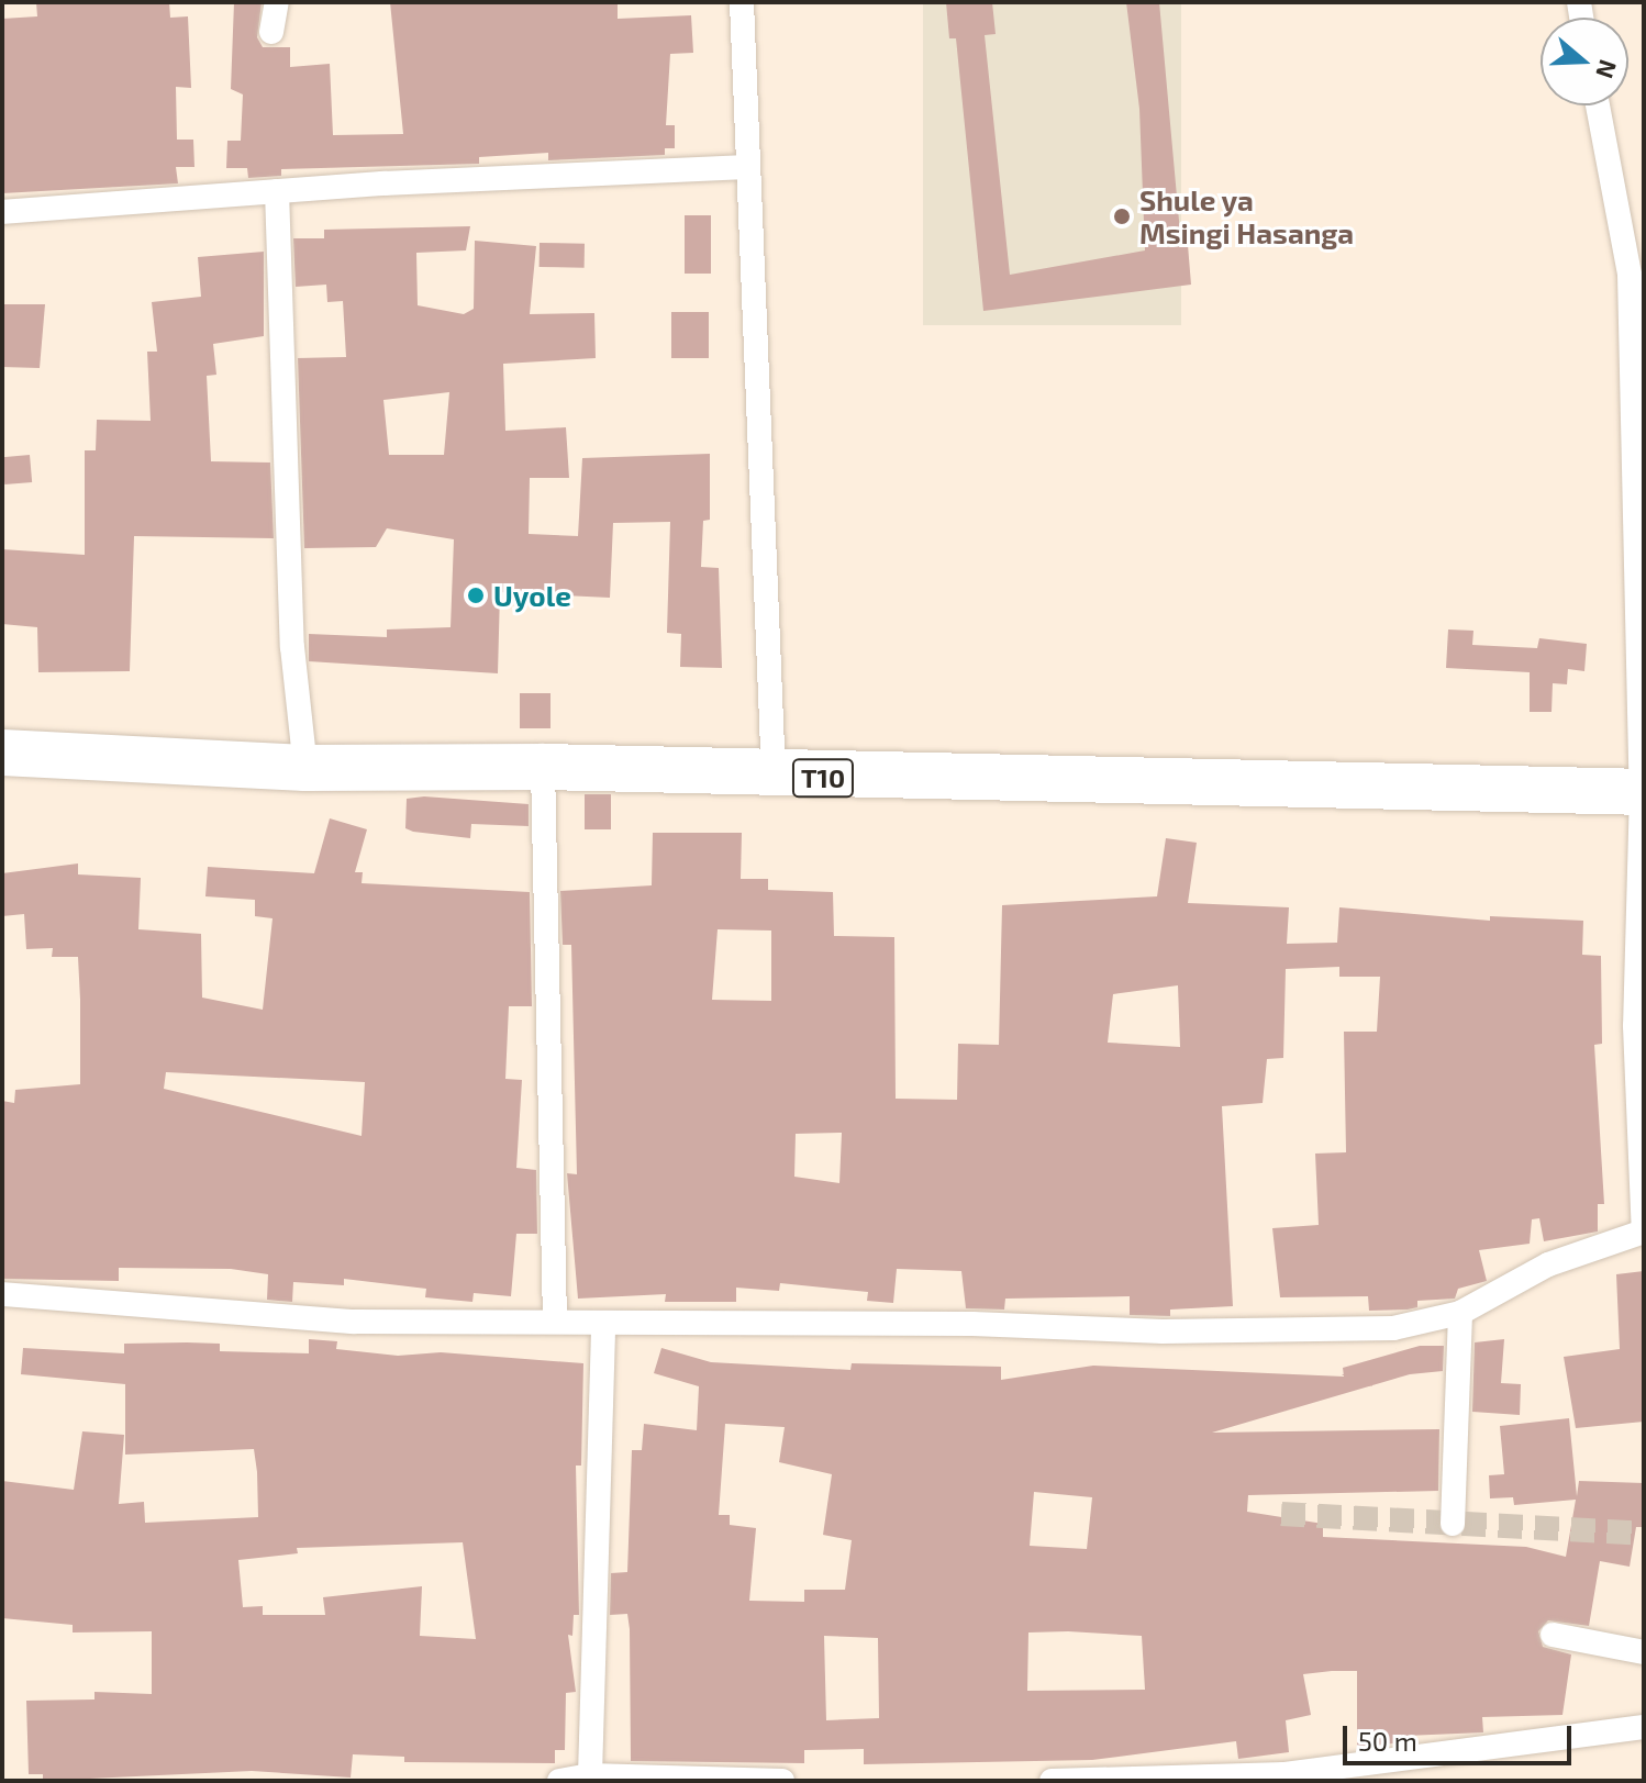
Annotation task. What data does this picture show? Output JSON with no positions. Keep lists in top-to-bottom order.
{
  "streets": {
    "highway": ["T10"]
  },
  "places": ["Shule ya Msingi Hasanga", "Uyole"],
  "scale_bar": "50 m",
  "north": "right"
}
